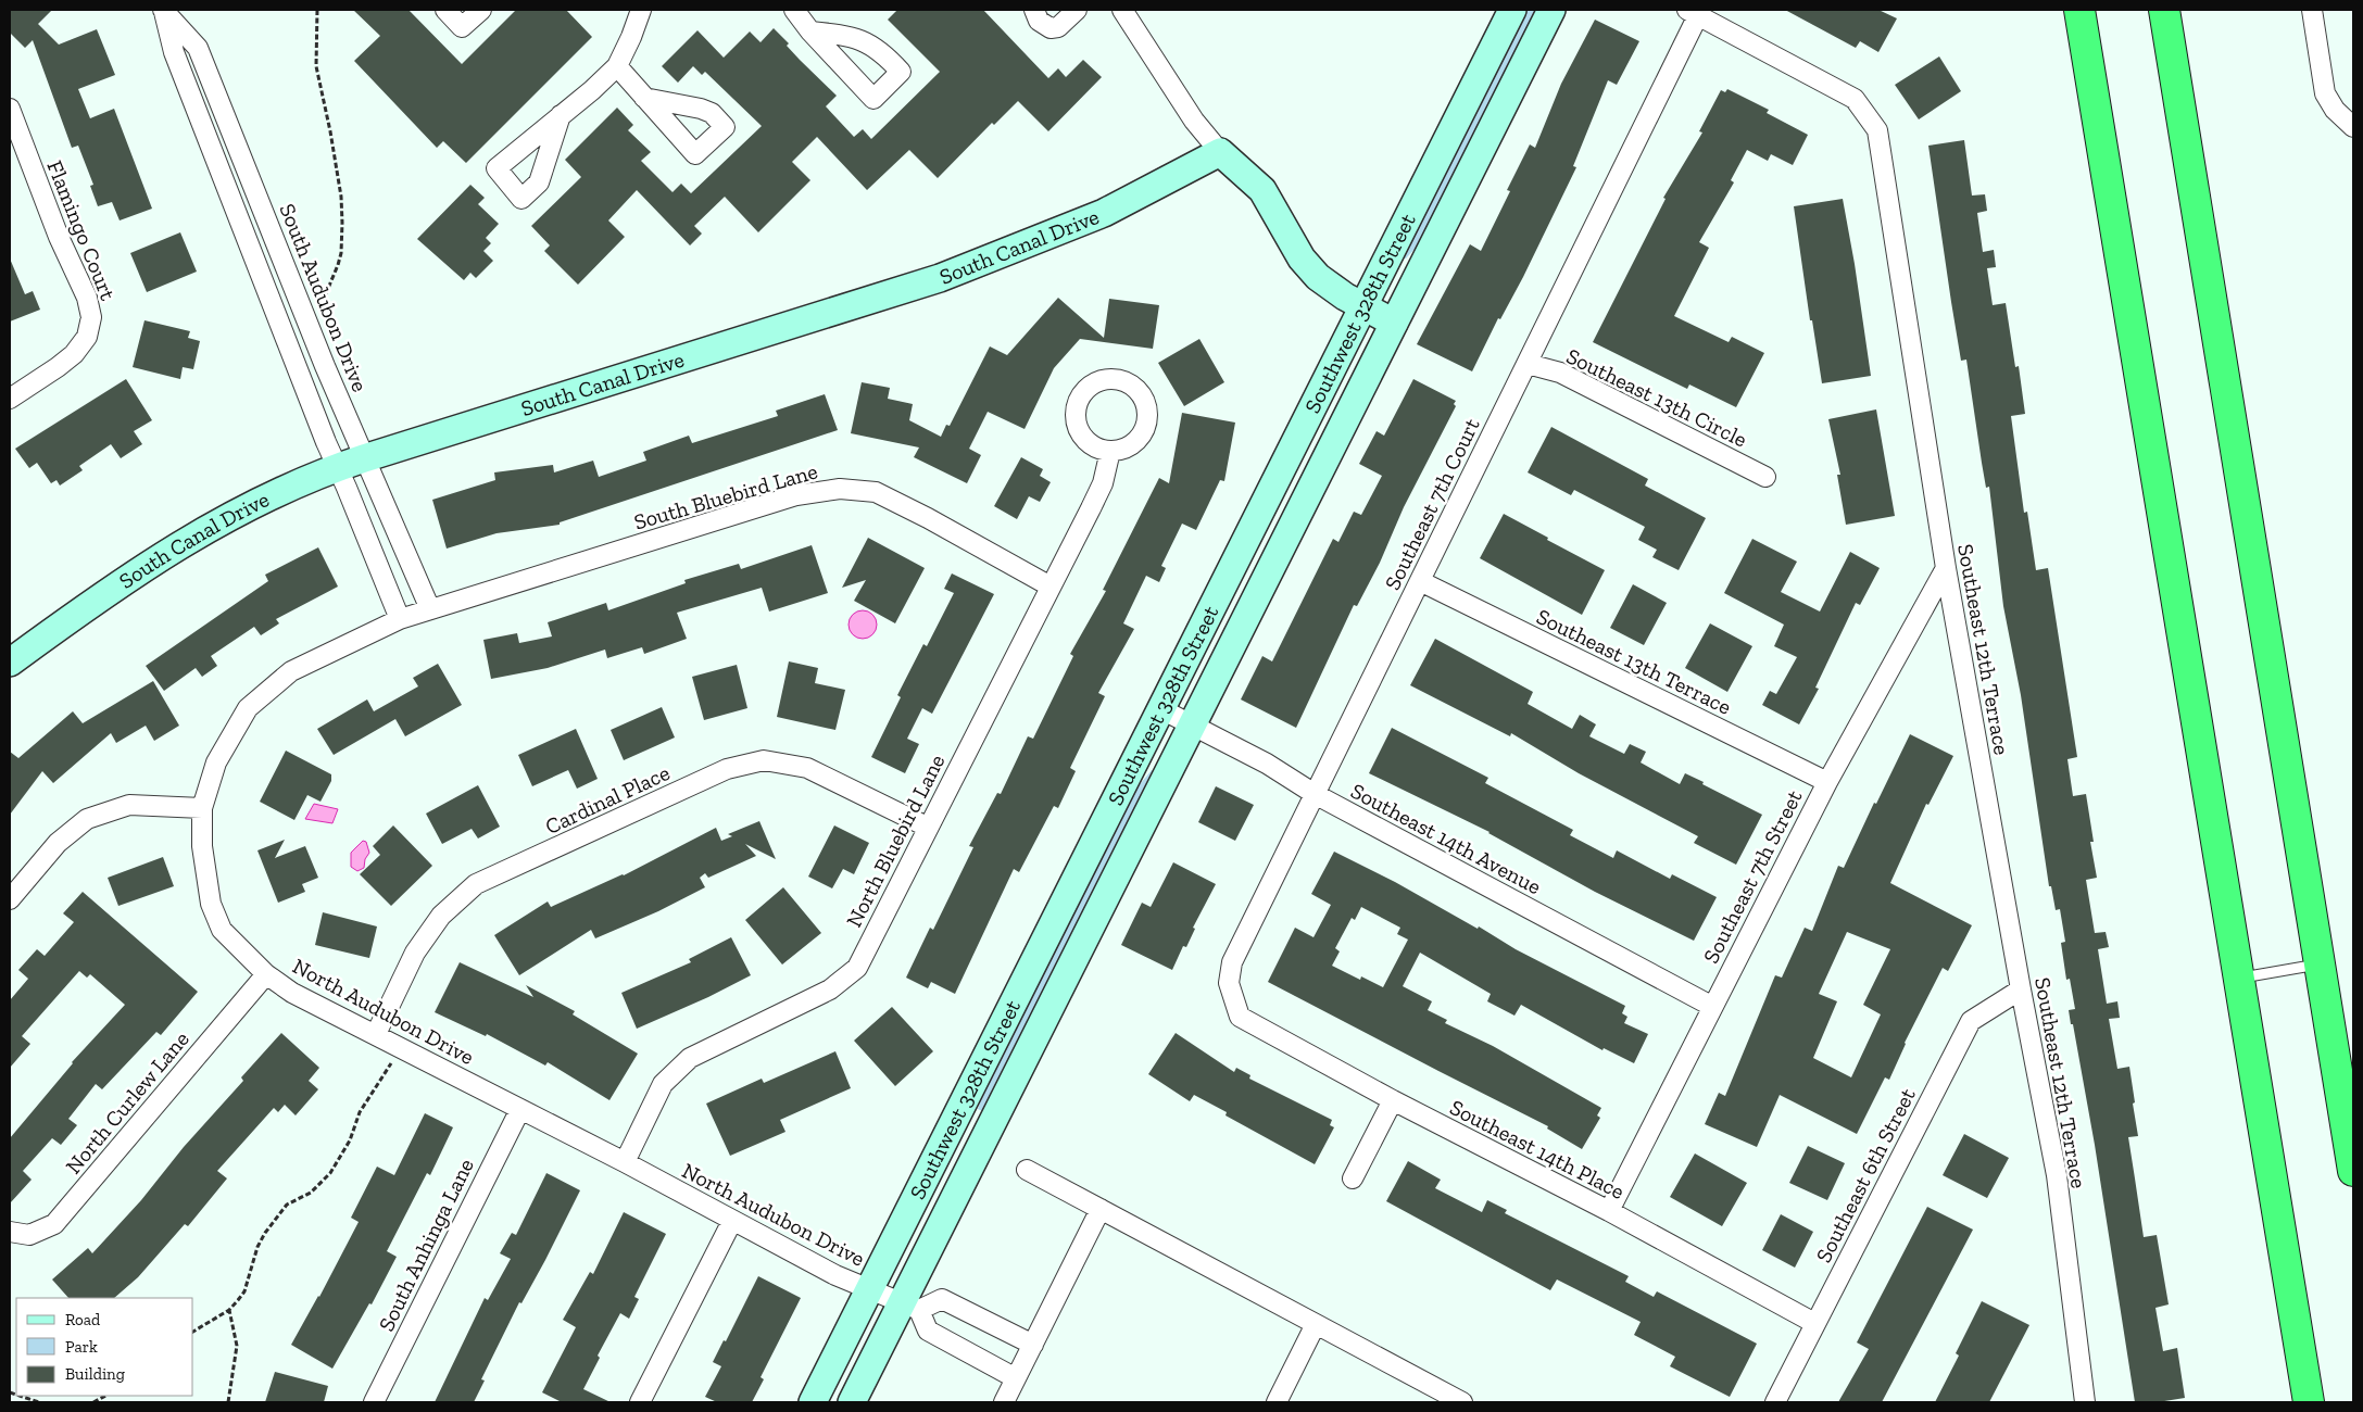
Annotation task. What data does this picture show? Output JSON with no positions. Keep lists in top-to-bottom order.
{
  "streets": {
    "street": [
      "Flamingo Court",
      "South Canal Drive",
      "South Audubon Drive",
      "Southwest 328th Street",
      "Southeast 13th Circle",
      "South Bluebird Lane",
      "Southeast 7th Court",
      "Southeast 12th Terrace",
      "Southeast 13th Terrace",
      "Cardinal Place",
      "Southeast 14th Avenue",
      "North Bluebird Lane",
      "Southeast 7th Street",
      "North Audubon Drive",
      "North Curlew Lane",
      "Southeast 14th Place",
      "Southeast 6th Street",
      "South Anhinga Lane"
    ]
  },
  "crossings": [
    ["South Canal Drive", "South Audubon Drive"],
    ["South Audubon Drive", "South Bluebird Lane"],
    ["South Audubon Drive", "North Audubon Drive"],
    ["Southwest 328th Street", "Southeast 14th Avenue"],
    ["Southwest 328th Street", "North Audubon Drive"],
    ["Southeast 13th Circle", "Southeast 7th Court"],
    ["South Bluebird Lane", "North Bluebird Lane"],
    ["South Bluebird Lane", "North Audubon Drive"],
    ["Southeast 7th Court", "Southeast 12th Terrace"],
    ["Southeast 7th Court", "Southeast 13th Terrace"],
    ["Southeast 7th Court", "Southeast 14th Avenue"],
    ["Southeast 7th Court", "Southeast 14th Place"],
    ["Southeast 12th Terrace", "Southeast 7th Street"],
    ["Southeast 12th Terrace", "Southeast 6th Street"],
    ["Southeast 13th Terrace", "Southeast 7th Street"],
    ["Cardinal Place", "North Bluebird Lane"],
    ["Cardinal Place", "North Audubon Drive"],
    ["Southeast 14th Avenue", "Southeast 7th Street"],
    ["North Bluebird Lane", "North Audubon Drive"],
    ["Southeast 7th Street", "Southeast 14th Place"],
    ["North Audubon Drive", "North Curlew Lane"],
    ["North Audubon Drive", "South Anhinga Lane"],
    ["Southeast 14th Place", "Southeast 6th Street"]
  ],
  "legend": ["Road", "Park", "Building"]
}
